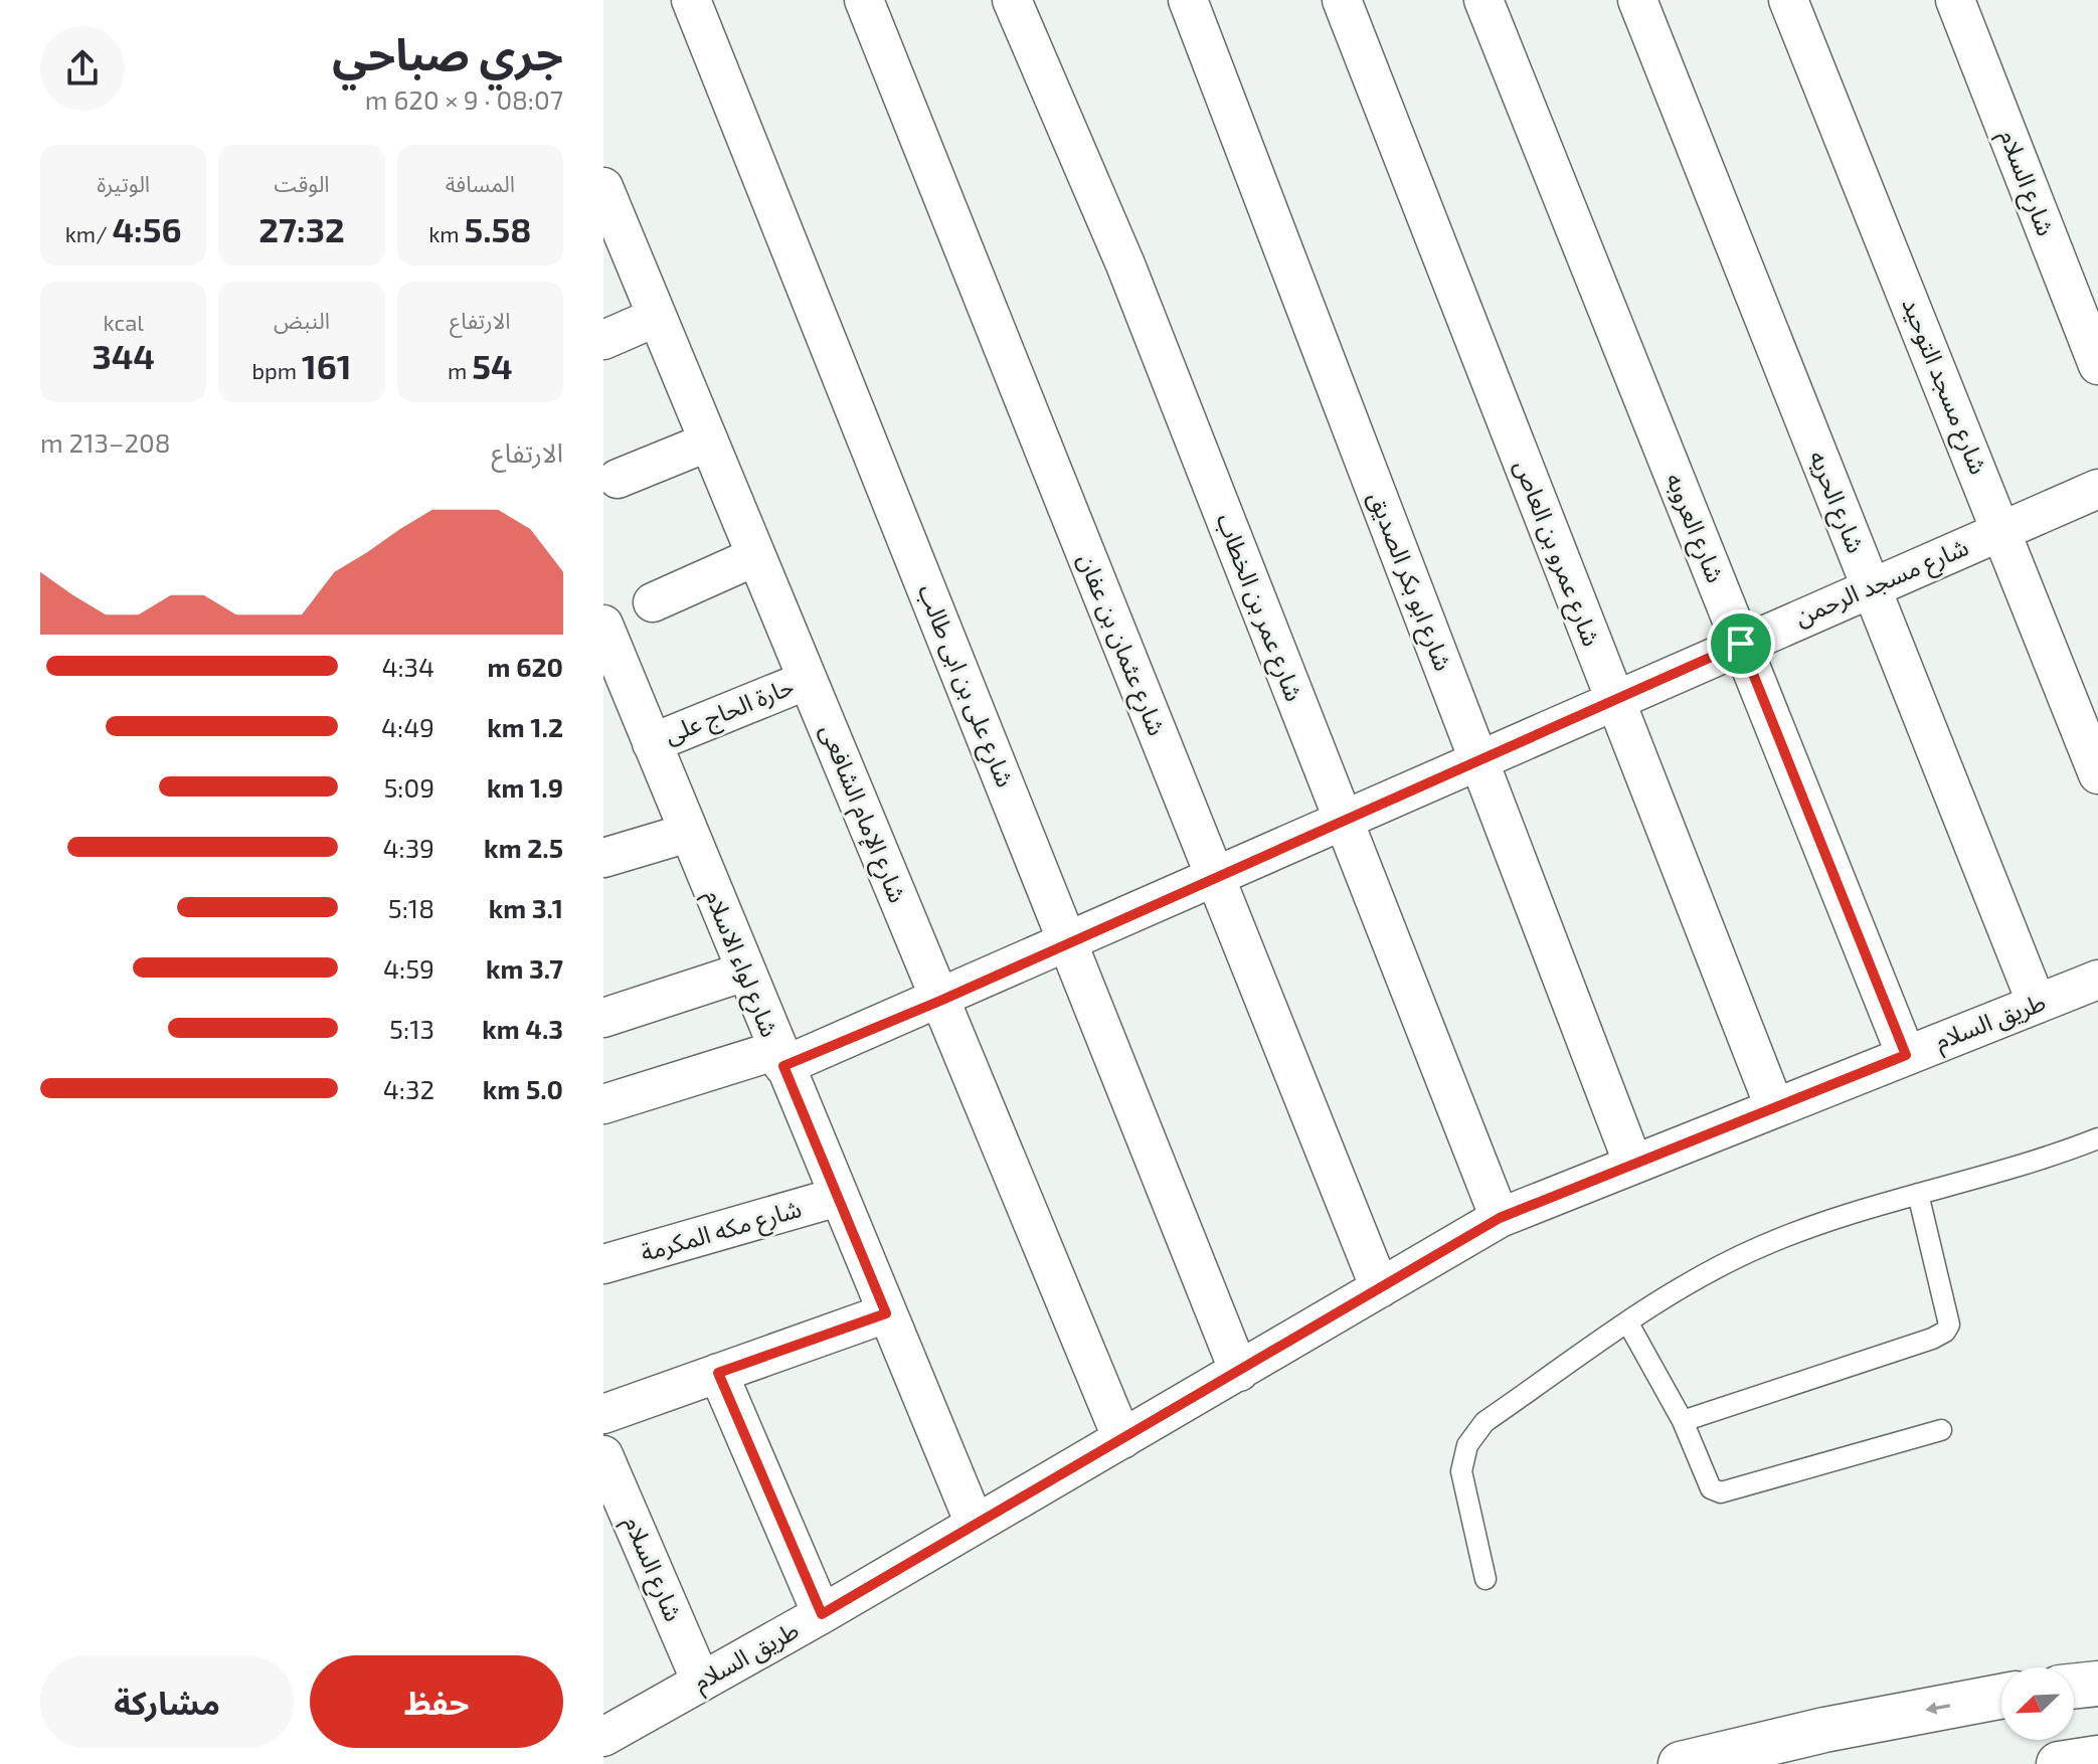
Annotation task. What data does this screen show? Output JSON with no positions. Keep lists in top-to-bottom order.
{
  "streets": {
    "street": [
      "شارع السلام",
      "شارع مسجد التوحيد",
      "شارع الحريه",
      "شارع العروبه",
      "شارع عمرو بن العاص",
      "شارع ابو بكر الصديق",
      "شارع مسجد الرحمن",
      "شارع عمر بن الخطاب",
      "شارع عثمان بن عفان",
      "شارع على بن ابى طالب",
      "حارة الحاج على",
      "شارع الإمام الشافعى",
      "شارع لواء الاسلام",
      "طريق السلام",
      "شارع مكه المكرمة"
    ]
  },
  "crossings": [
    ["شارع السلام", "طريق السلام"],
    ["شارع مسجد التوحيد", "شارع مسجد الرحمن"],
    ["شارع الحريه", "شارع مسجد الرحمن"],
    ["شارع الحريه", "طريق السلام"],
    ["شارع العروبه", "شارع مسجد الرحمن"],
    ["شارع العروبه", "طريق السلام"],
    ["شارع عمرو بن العاص", "شارع مسجد الرحمن"],
    ["شارع عمرو بن العاص", "طريق السلام"],
    ["شارع ابو بكر الصديق", "شارع مسجد الرحمن"],
    ["شارع ابو بكر الصديق", "طريق السلام"],
    ["شارع مسجد الرحمن", "شارع عمر بن الخطاب"],
    ["شارع مسجد الرحمن", "شارع عثمان بن عفان"],
    ["شارع مسجد الرحمن", "شارع على بن ابى طالب"],
    ["شارع مسجد الرحمن", "شارع الإمام الشافعى"],
    ["شارع مسجد الرحمن", "شارع لواء الاسلام"],
    ["شارع عمر بن الخطاب", "طريق السلام"],
    ["شارع عثمان بن عفان", "طريق السلام"],
    ["شارع على بن ابى طالب", "طريق السلام"],
    ["حارة الحاج على", "شارع الإمام الشافعى"],
    ["حارة الحاج على", "شارع لواء الاسلام"],
    ["شارع الإمام الشافعى", "طريق السلام"],
    ["شارع لواء الاسلام", "طريق السلام"],
    ["شارع لواء الاسلام", "شارع مكه المكرمة"]
  ],
  "north": "bottom left",
  "page": {
    "heading": ["جري صباحي", "08:07 · 9 × 620 m"],
    "stats": [
      ["المسافة", "5.58 km"],
      ["الوقت", "27:32"],
      ["الوتيرة", "4:56 /km"],
      ["الارتفاع", "54 m"],
      ["النبض", "161 bpm"],
      ["kcal", "344"]
    ],
    "chart": ["الارتفاع", "208–213 m"],
    "list": [
      {
        "name": "620 m",
        "note": "4:34"
      },
      {
        "name": "1.2 km",
        "note": "4:49"
      },
      {
        "name": "1.9 km",
        "note": "5:09"
      },
      {
        "name": "2.5 km",
        "note": "4:39"
      },
      {
        "name": "3.1 km",
        "note": "5:18"
      },
      {
        "name": "3.7 km",
        "note": "4:59"
      },
      {
        "name": "4.3 km",
        "note": "5:13"
      },
      {
        "name": "5.0 km",
        "note": "4:32"
      }
    ],
    "buttons": ["حفظ", "مشاركة"]
  }
}
